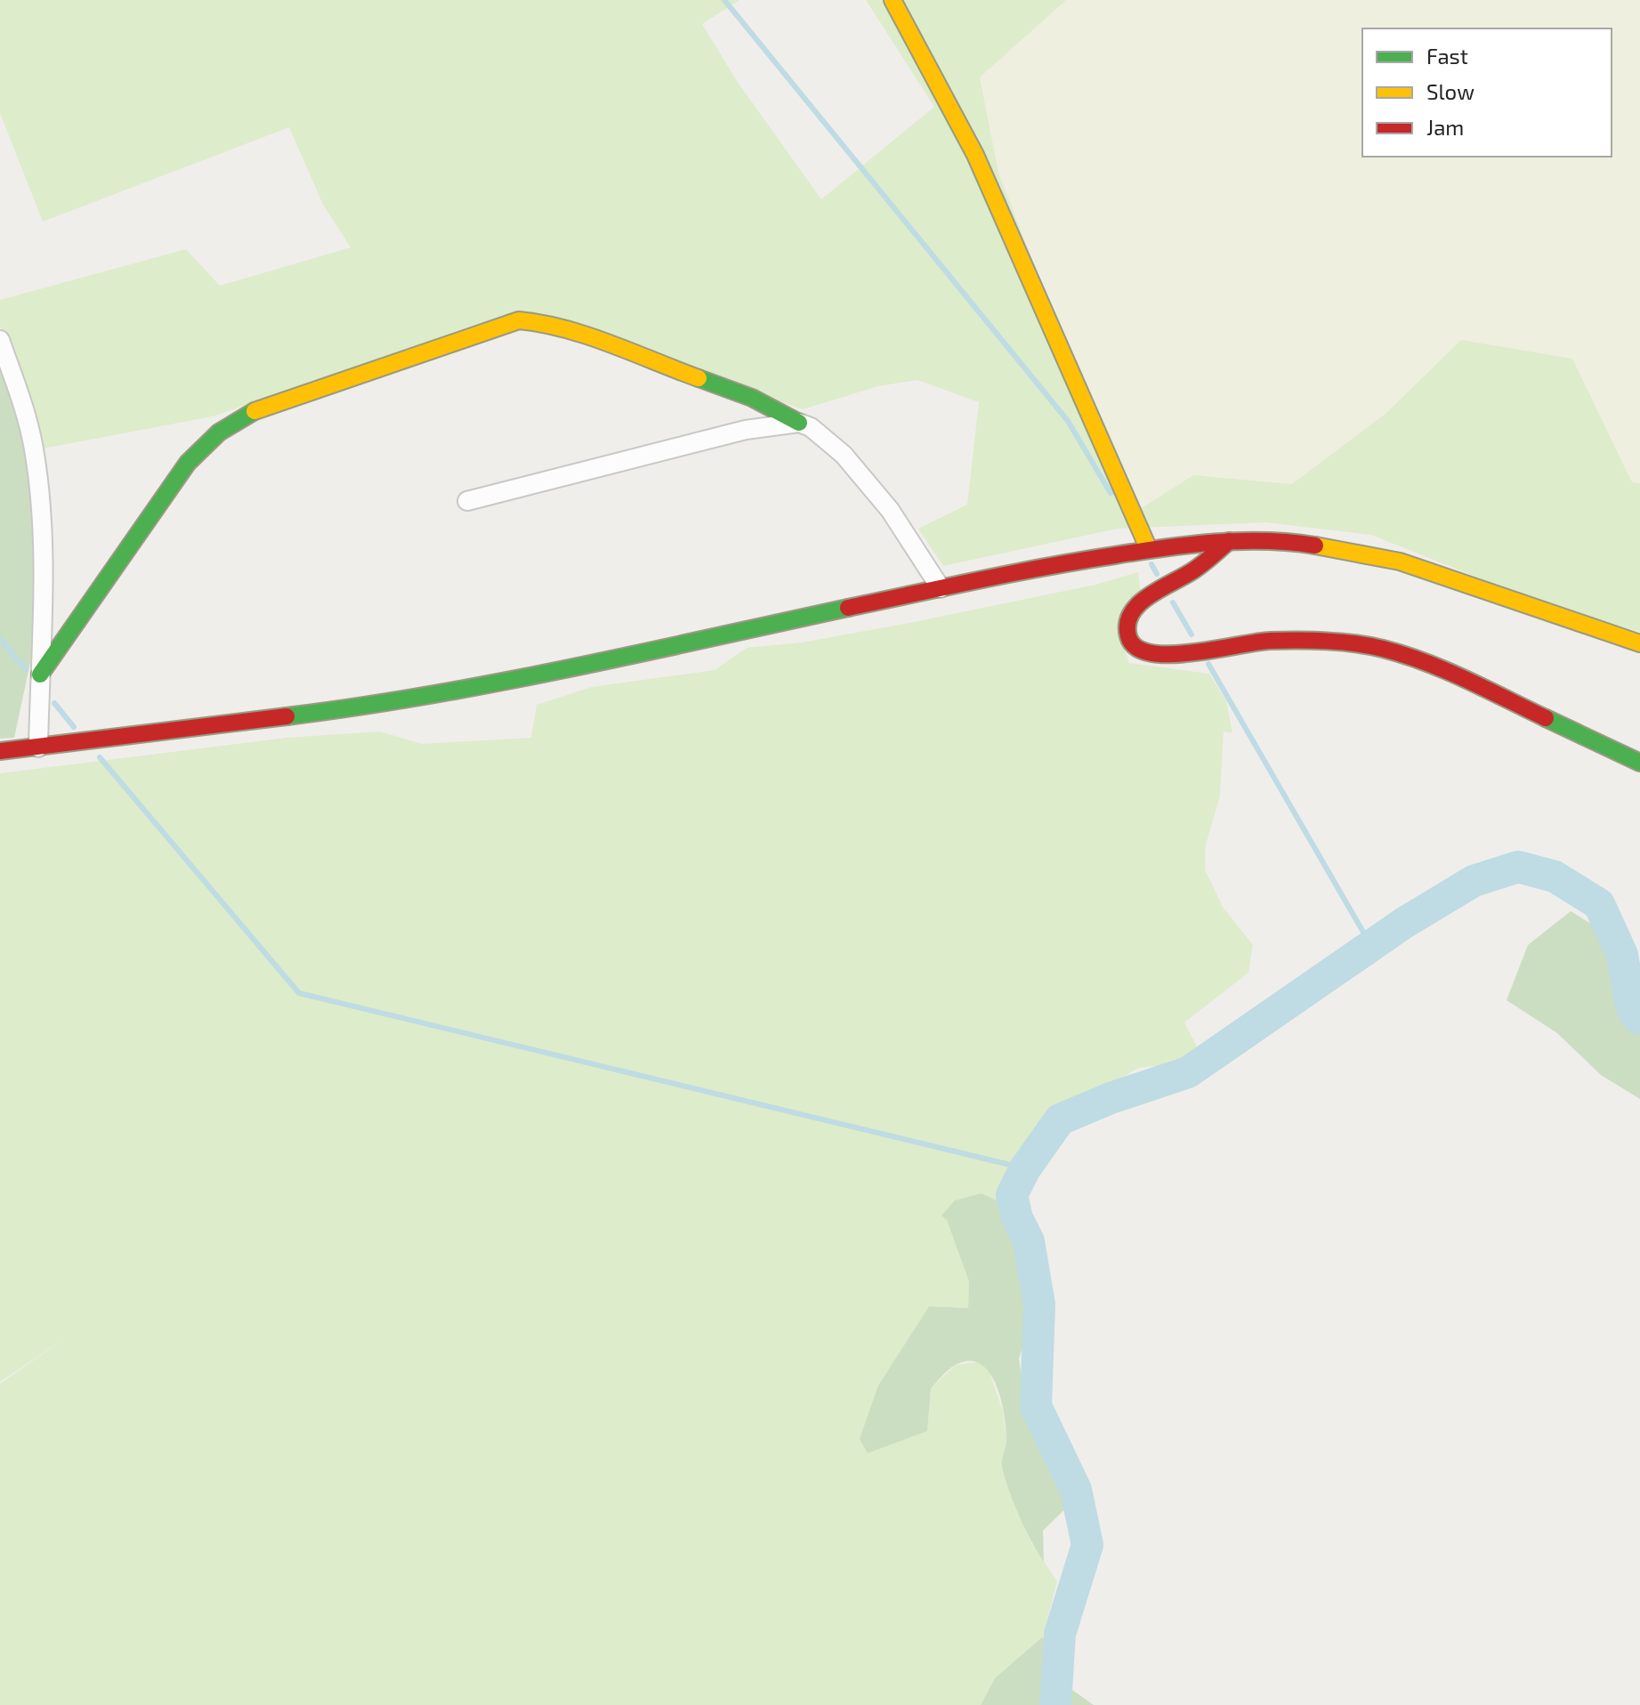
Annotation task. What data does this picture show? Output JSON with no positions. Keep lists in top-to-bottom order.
{
  "legend": ["Fast", "Slow", "Jam"]
}
